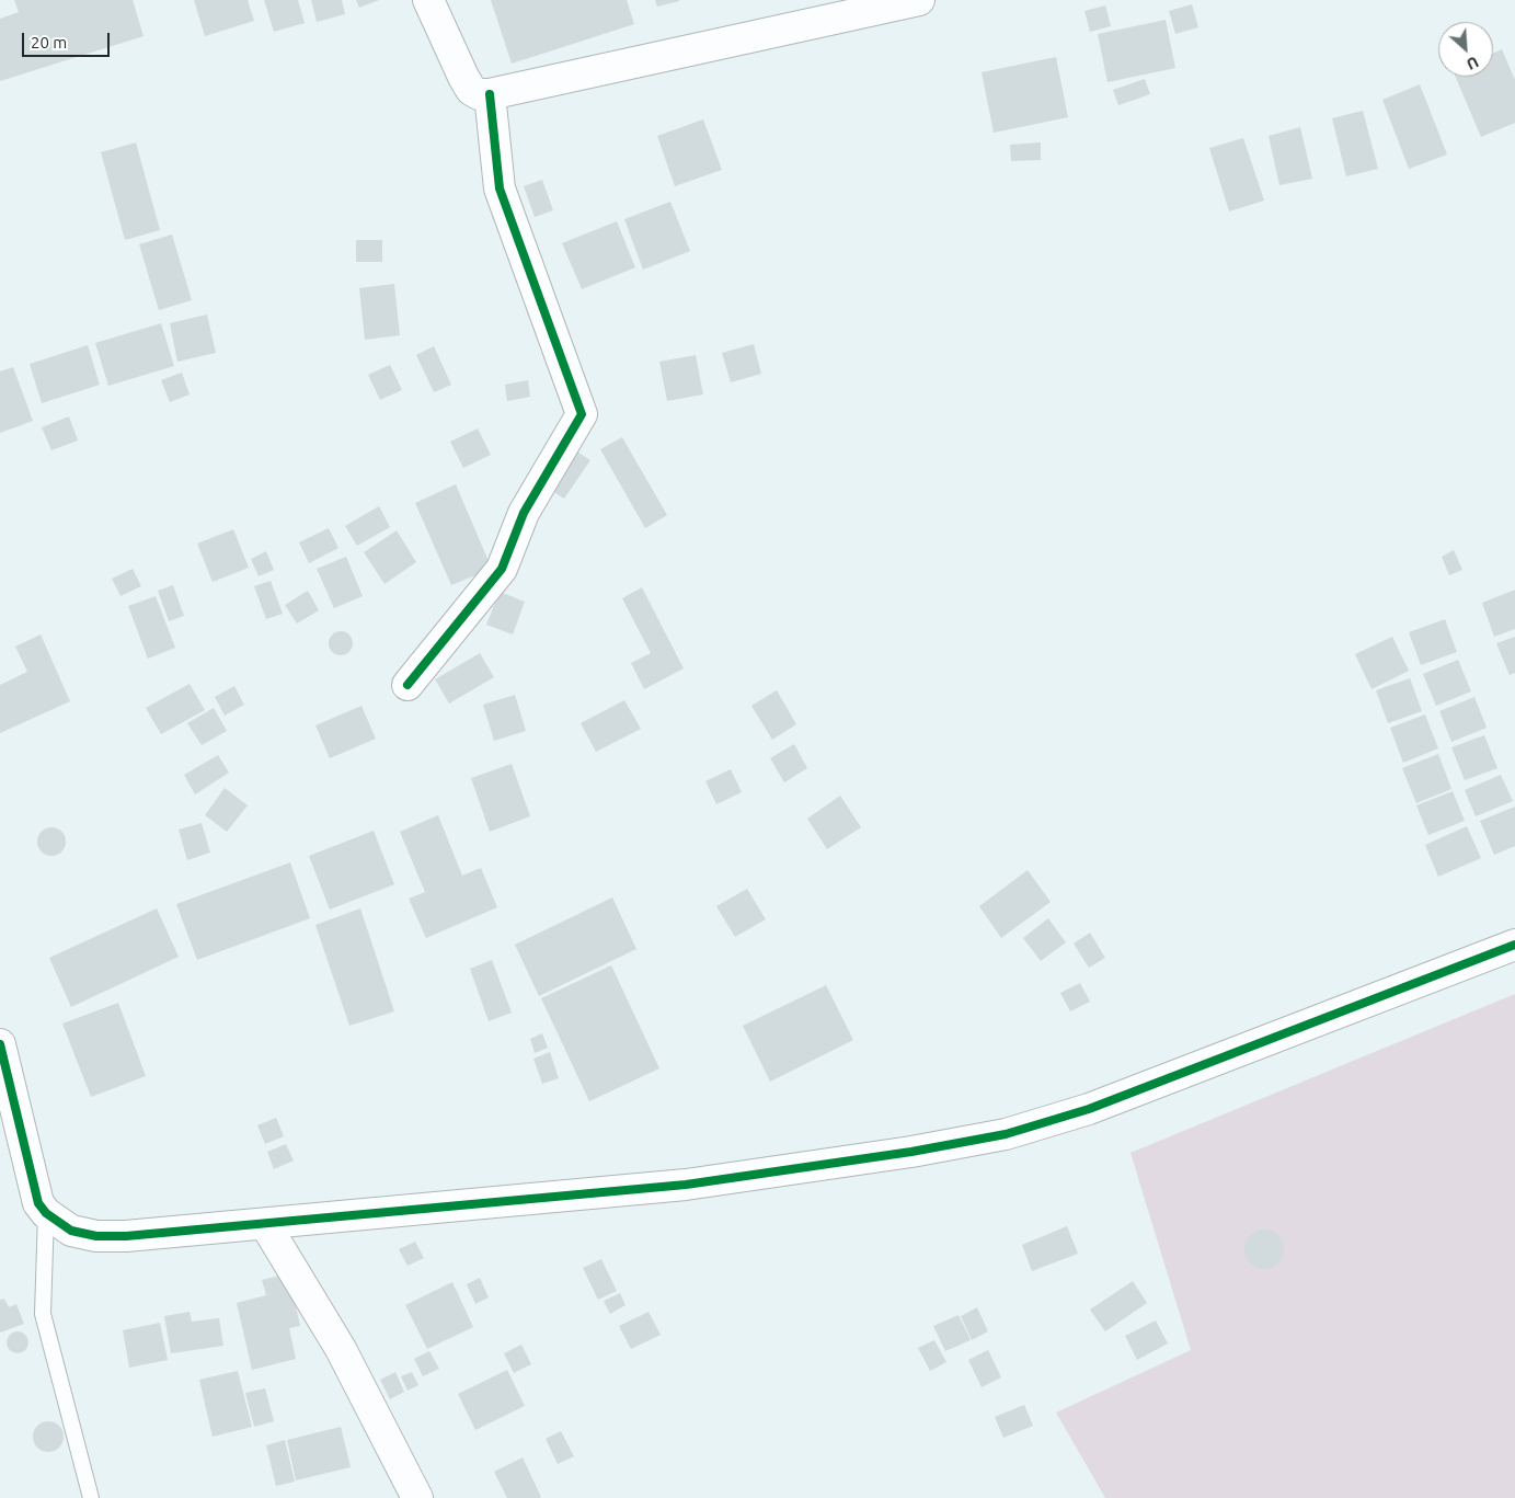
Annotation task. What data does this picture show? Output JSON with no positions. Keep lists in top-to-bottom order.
{
  "scale_bar": "20 m",
  "north": "bottom right"
}
